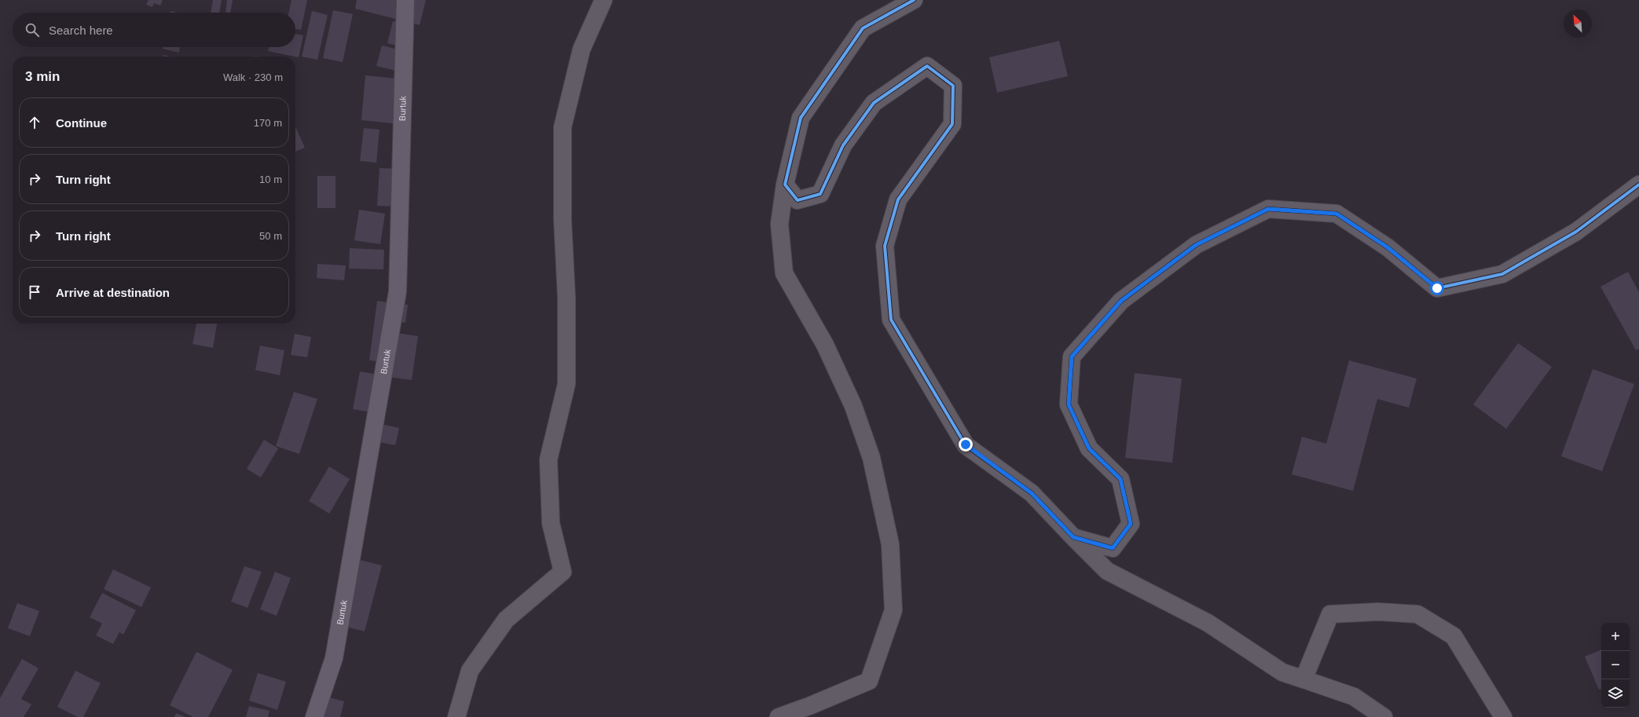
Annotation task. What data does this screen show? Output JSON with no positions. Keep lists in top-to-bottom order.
{
  "streets": {
    "main road": ["Burtuk"]
  },
  "north": "top left",
  "page": {
    "search": "Search here",
    "heading": ["3 min", "Walk · 230 m"],
    "list": [
      ["Continue", "170 m"],
      ["Turn right", "10 m"],
      ["Turn right", "50 m"],
      "Arrive at destination"
    ],
    "map_buttons": ["+", "−"]
  }
}
